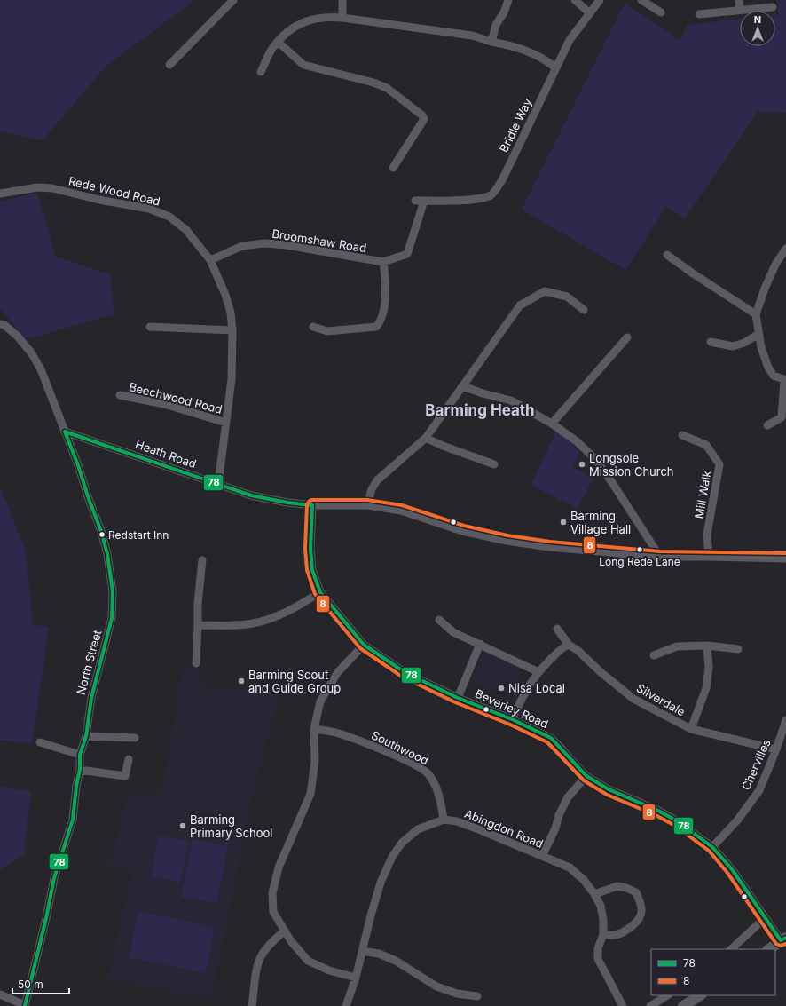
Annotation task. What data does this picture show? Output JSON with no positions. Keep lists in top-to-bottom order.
{
  "streets": {
    "street": [
      "Bridle Way",
      "Rede Wood Road",
      "Broomshaw Road",
      "Beechwood Road",
      "Heath Road",
      "Mill Walk",
      "North Street",
      "Silverdale",
      "Beverley Road",
      "Southwood",
      "Chervilles",
      "Abingdon Road"
    ]
  },
  "crossings": [
    ["Bridle Way", "Broomshaw Road"],
    ["Rede Wood Road", "Broomshaw Road"],
    ["Rede Wood Road", "Beechwood Road"],
    ["Rede Wood Road", "Heath Road"],
    ["Heath Road", "Mill Walk"],
    ["Heath Road", "North Street"],
    ["Heath Road", "Beverley Road"],
    ["Silverdale", "Chervilles"],
    ["Beverley Road", "Chervilles"],
    ["Southwood", "Abingdon Road"]
  ],
  "districts": ["Barming Heath"],
  "places": [
    "Longsole Mission Church",
    "Barming Village Hall",
    "Redstart Inn",
    "Long Rede Lane",
    "Barming Scout and Guide Group",
    "Nisa Local",
    "Barming Primary School"
  ],
  "lines": ["transit line 78", "transit line 8"],
  "legend": ["78", "8"],
  "scale_bar": "50 m",
  "north": "top"
}
